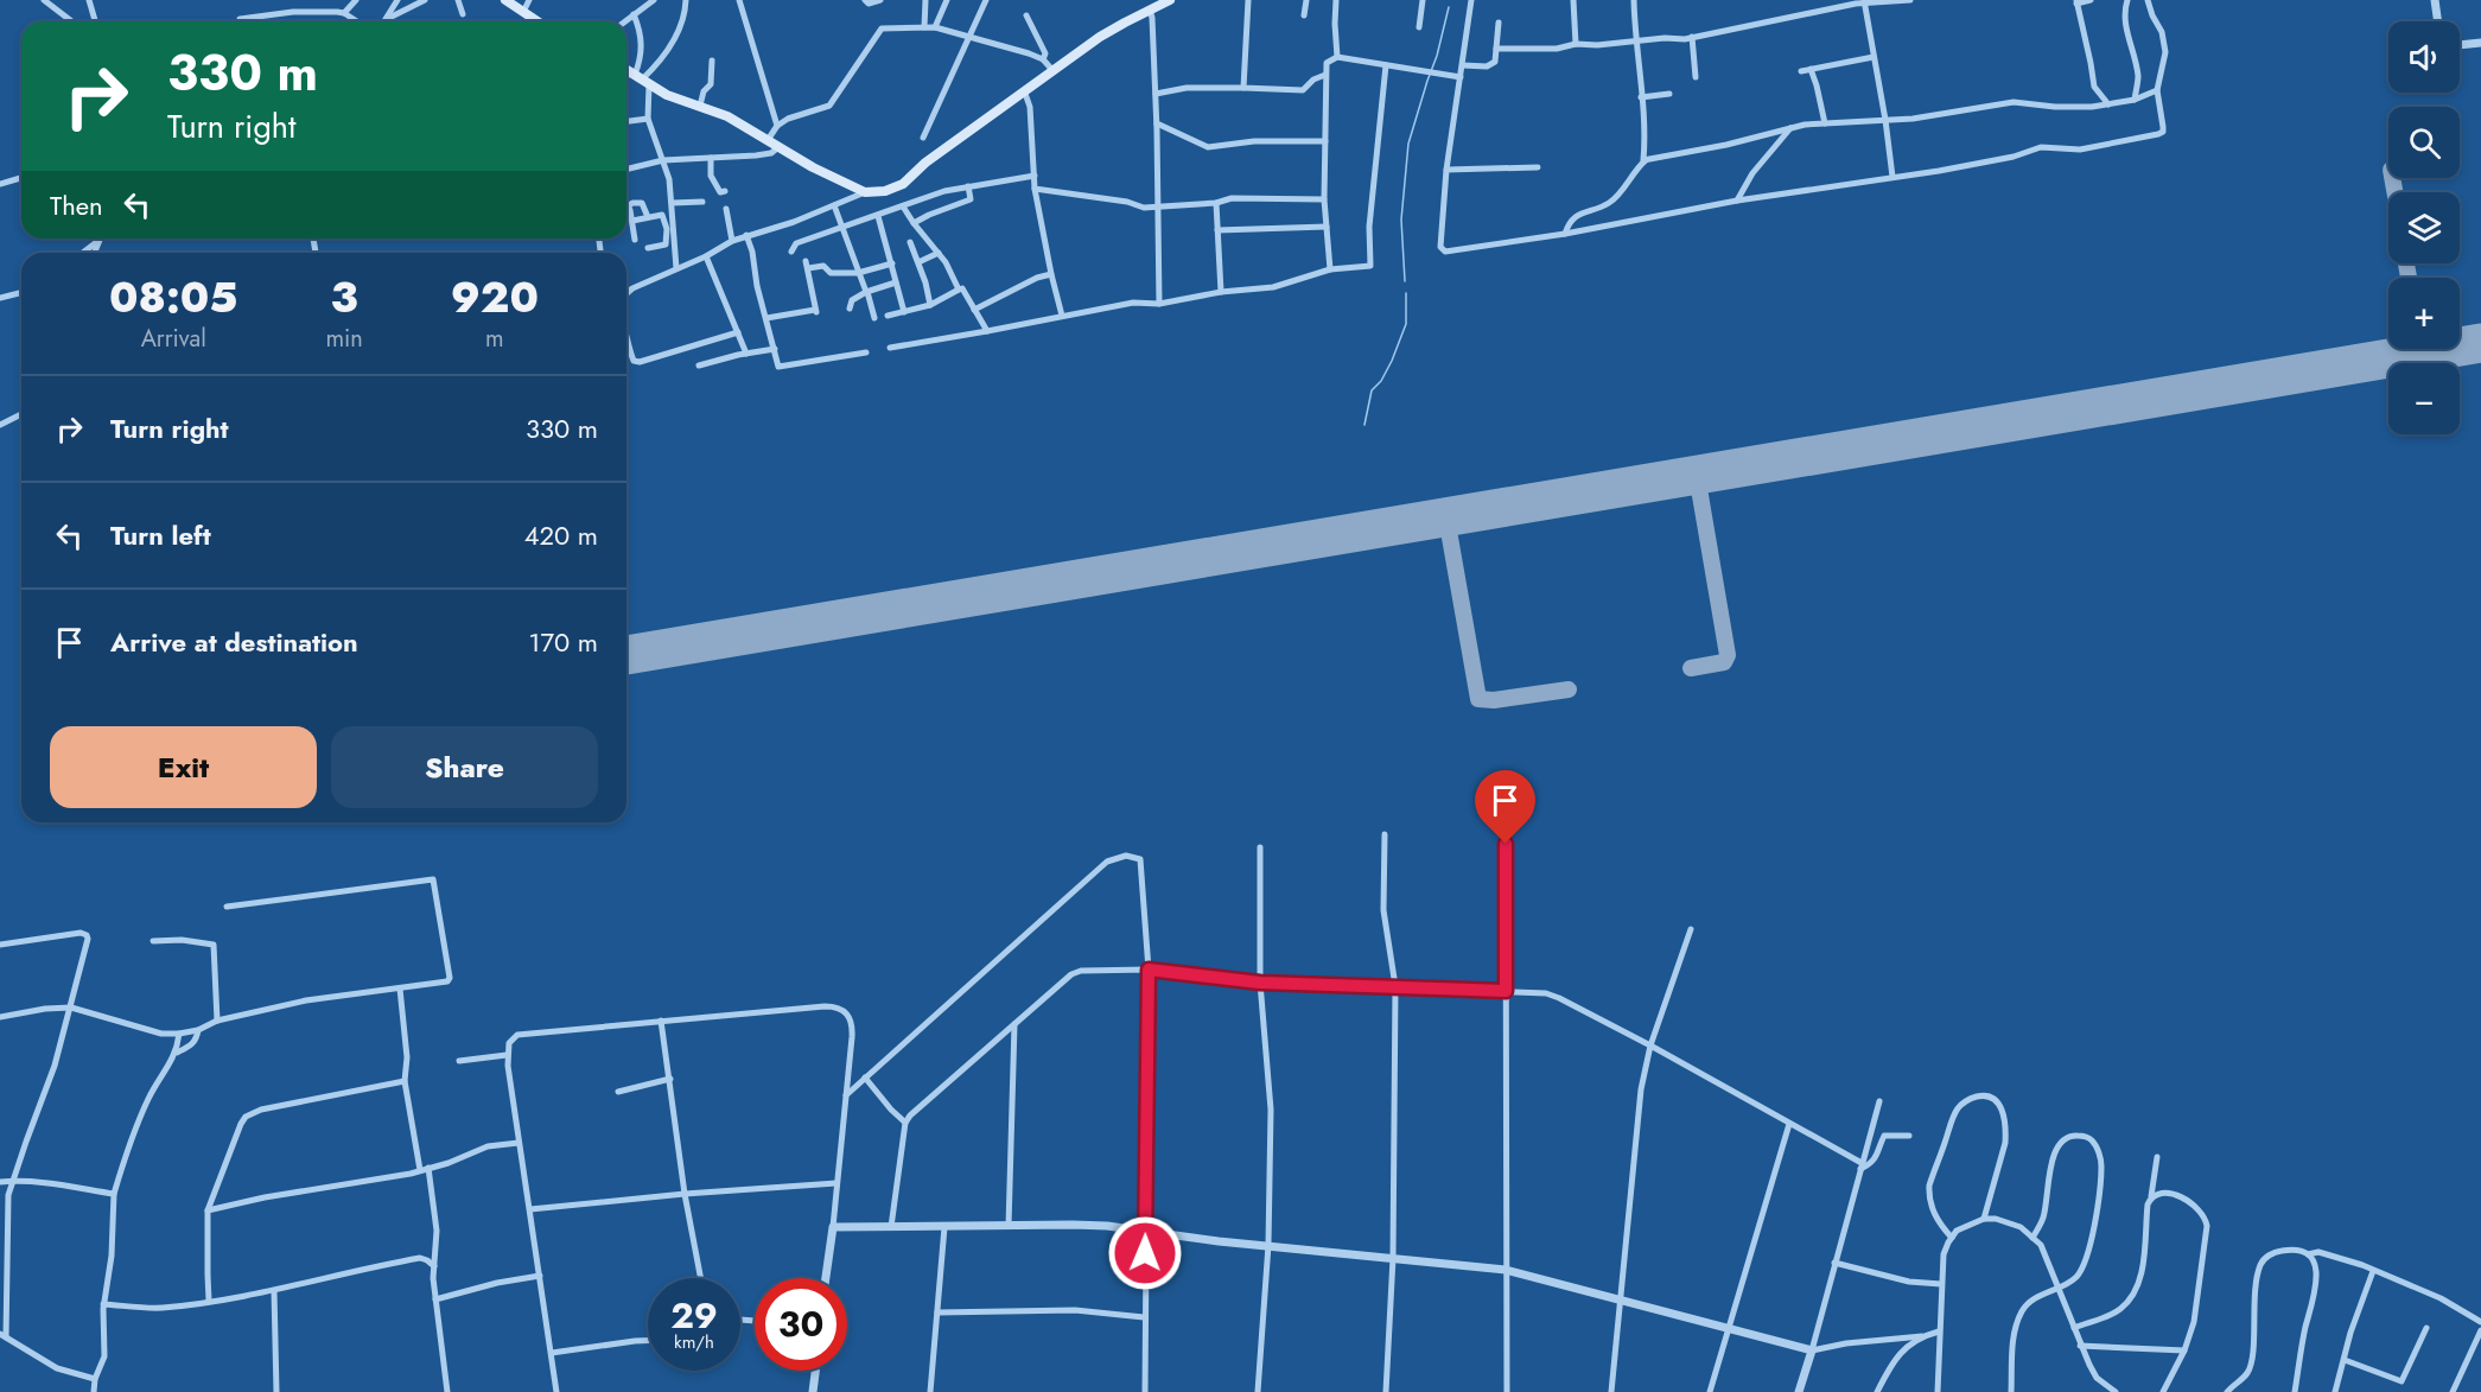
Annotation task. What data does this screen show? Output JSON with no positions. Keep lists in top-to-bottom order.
{
  "page": {
    "map_buttons": ["+", "−"],
    "turn": ["330 m", "Turn right"],
    "then": "Then",
    "eta": [
      "08:05",
      "Arrival",
      "3",
      "min",
      "920",
      "m"
    ],
    "list": [
      {
        "name": "Turn right",
        "value": "330 m"
      },
      {
        "name": "Turn left",
        "value": "420 m"
      },
      {
        "name": "Arrive at destination",
        "value": "170 m"
      }
    ],
    "buttons": ["Exit", "Share"],
    "speed": "29 km/h",
    "limit": "30"
  }
}
